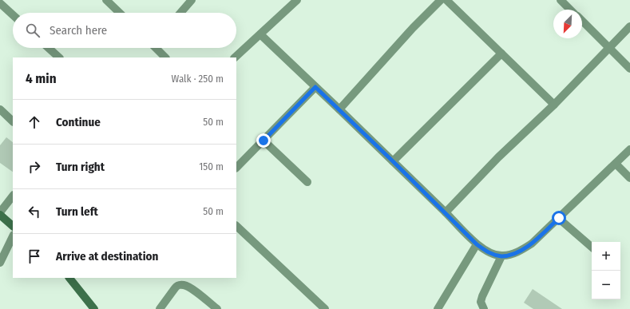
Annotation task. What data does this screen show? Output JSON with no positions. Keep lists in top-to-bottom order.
{
  "north": "bottom left",
  "page": {
    "search": "Search here",
    "heading": ["4 min", "Walk · 250 m"],
    "list": [
      ["Continue", "50 m"],
      ["Turn right", "150 m"],
      ["Turn left", "50 m"],
      "Arrive at destination"
    ],
    "map_buttons": ["+", "−"]
  }
}
